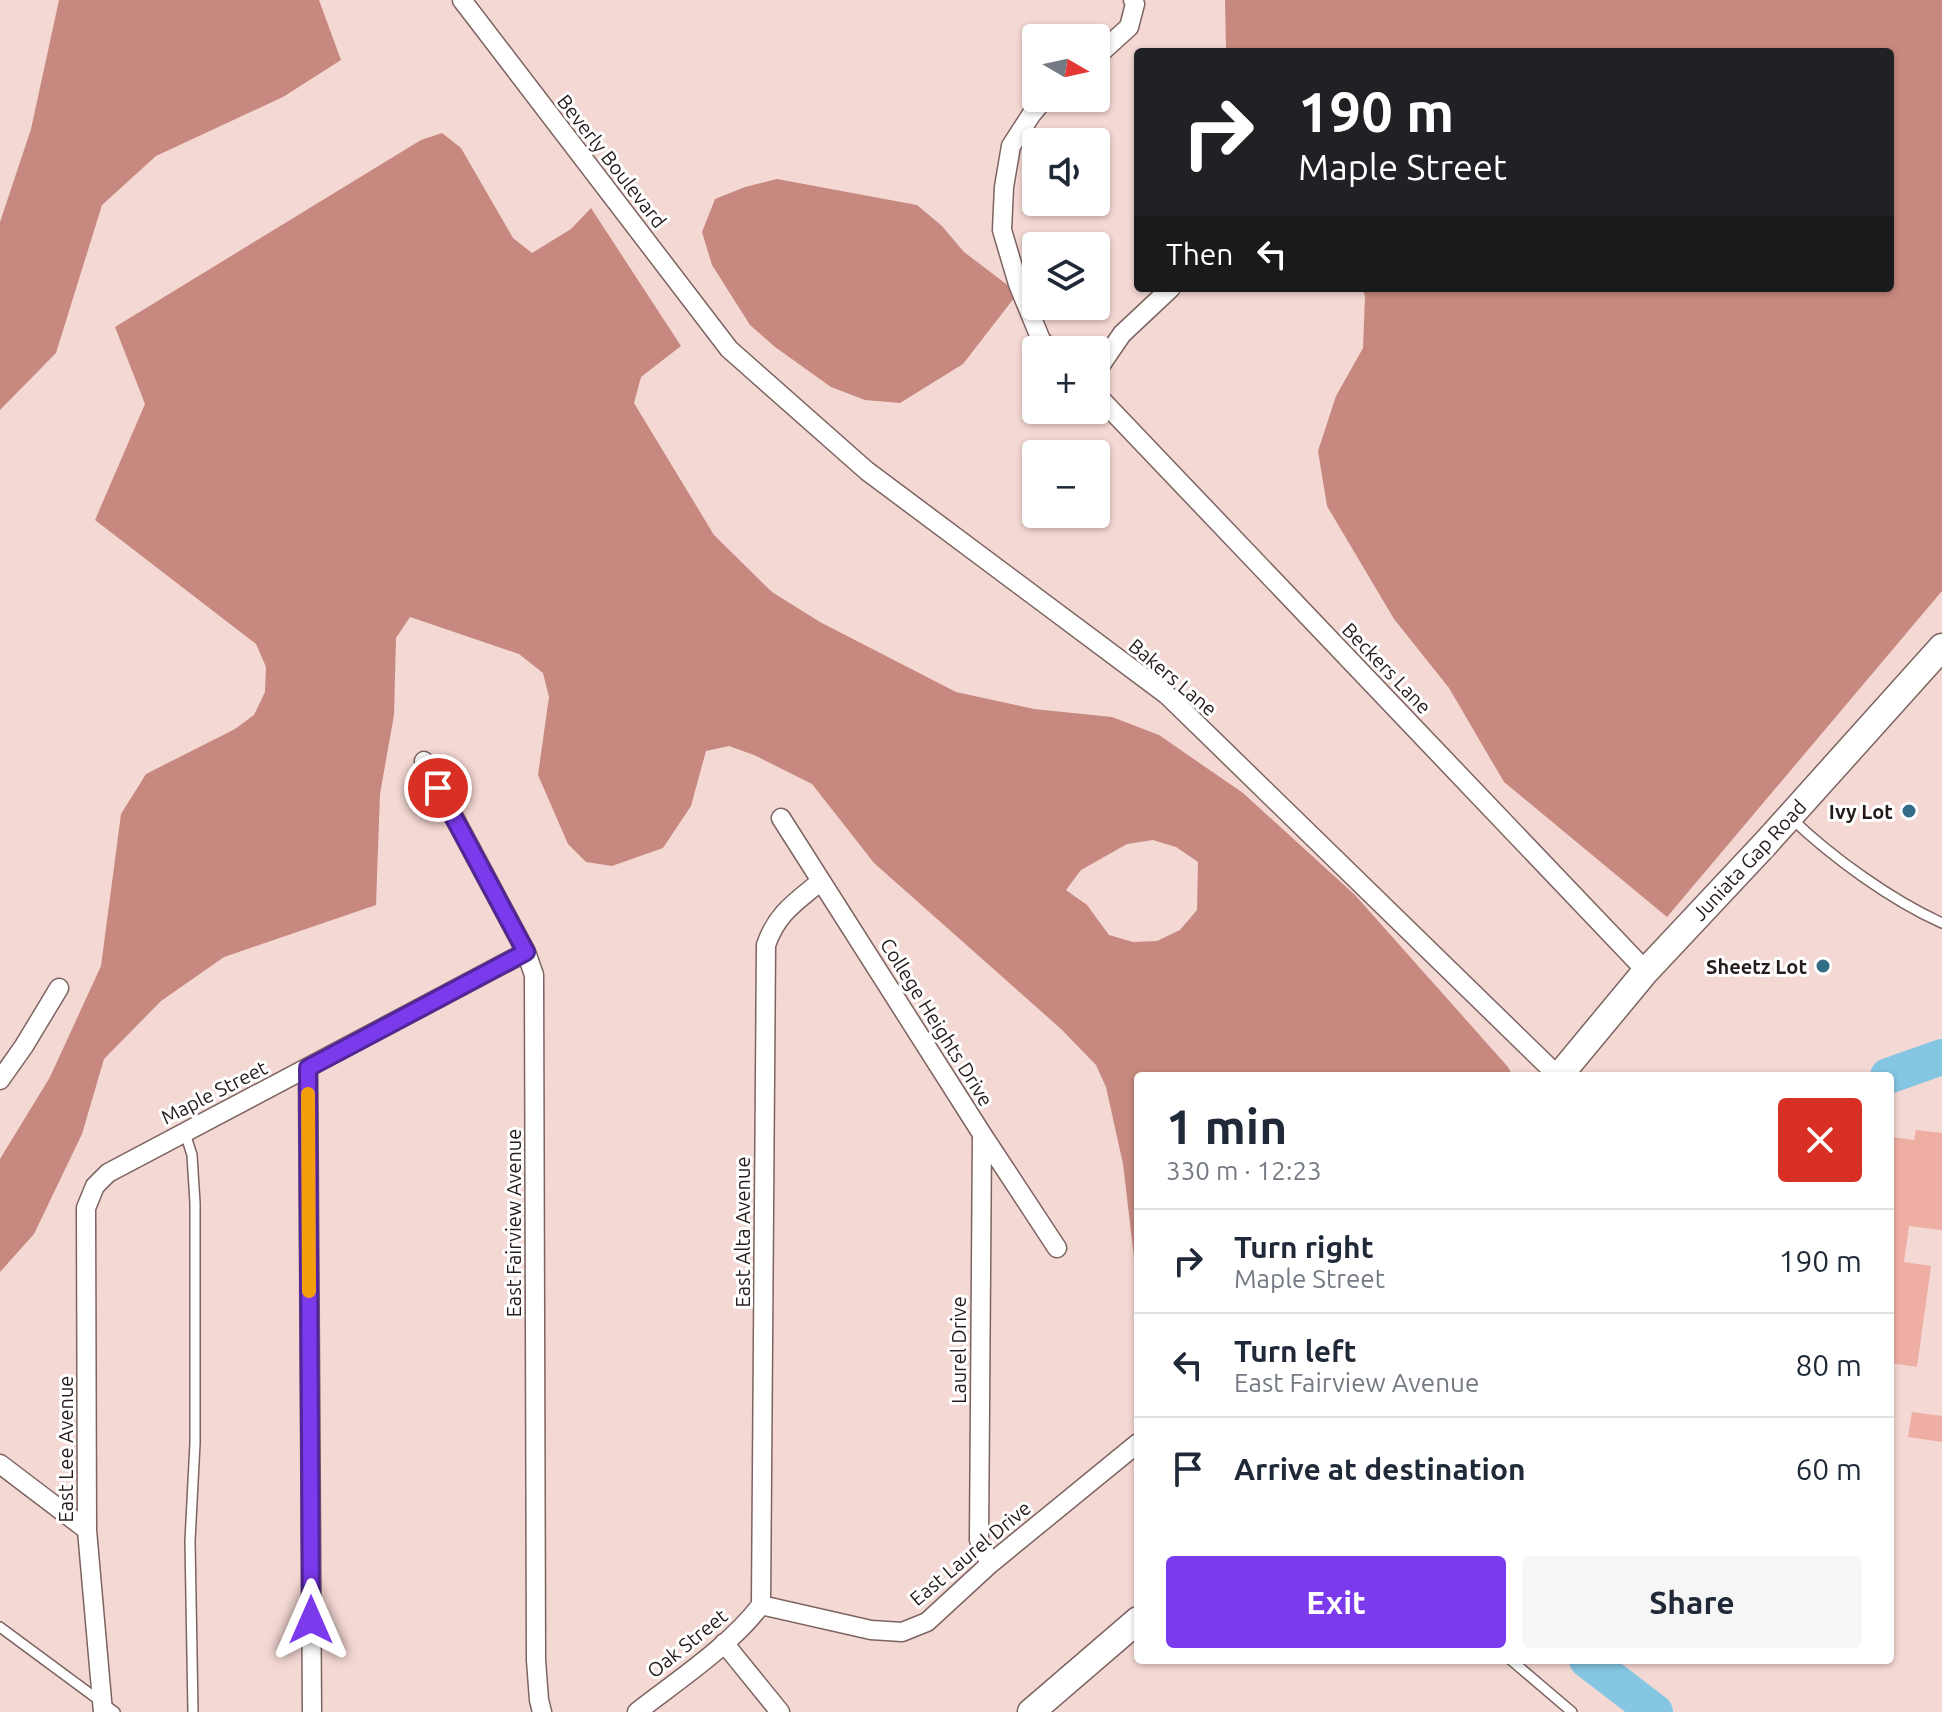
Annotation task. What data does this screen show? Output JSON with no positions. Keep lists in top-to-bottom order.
{
  "streets": {
    "main road": ["Juniata Gap Road"],
    "street": [
      "Beverly Boulevard",
      "Beckers Lane",
      "Bakers Lane",
      "College Heights Drive",
      "Maple Street",
      "East Fairview Avenue",
      "East Alta Avenue",
      "Laurel Drive",
      "East Lee Avenue",
      "East Laurel Drive",
      "Oak Street"
    ]
  },
  "crossings": [
    ["Beverly Boulevard", "Bakers Lane"],
    ["Beckers Lane", "Juniata Gap Road"],
    ["College Heights Drive", "East Alta Avenue"],
    ["College Heights Drive", "Laurel Drive"],
    ["Maple Street", "East Fairview Avenue"],
    ["Maple Street", "East Lee Avenue"],
    ["East Alta Avenue", "East Laurel Drive"],
    ["East Alta Avenue", "Oak Street"],
    ["Laurel Drive", "East Laurel Drive"],
    ["East Laurel Drive", "Oak Street"]
  ],
  "places": ["Ivy Lot", "Sheetz Lot"],
  "north": "right",
  "page": {
    "map_buttons": ["+", "−"],
    "turn": ["190 m", "Maple Street"],
    "then": "Then",
    "heading": ["1 min", "330 m · 12:23"],
    "list": [
      {
        "name": "Turn right",
        "note": "Maple Street",
        "value": "190 m"
      },
      {
        "name": "Turn left",
        "note": "East Fairview Avenue",
        "value": "80 m"
      },
      {
        "name": "Arrive at destination",
        "value": "60 m"
      }
    ],
    "buttons": ["Exit", "Share"]
  }
}
